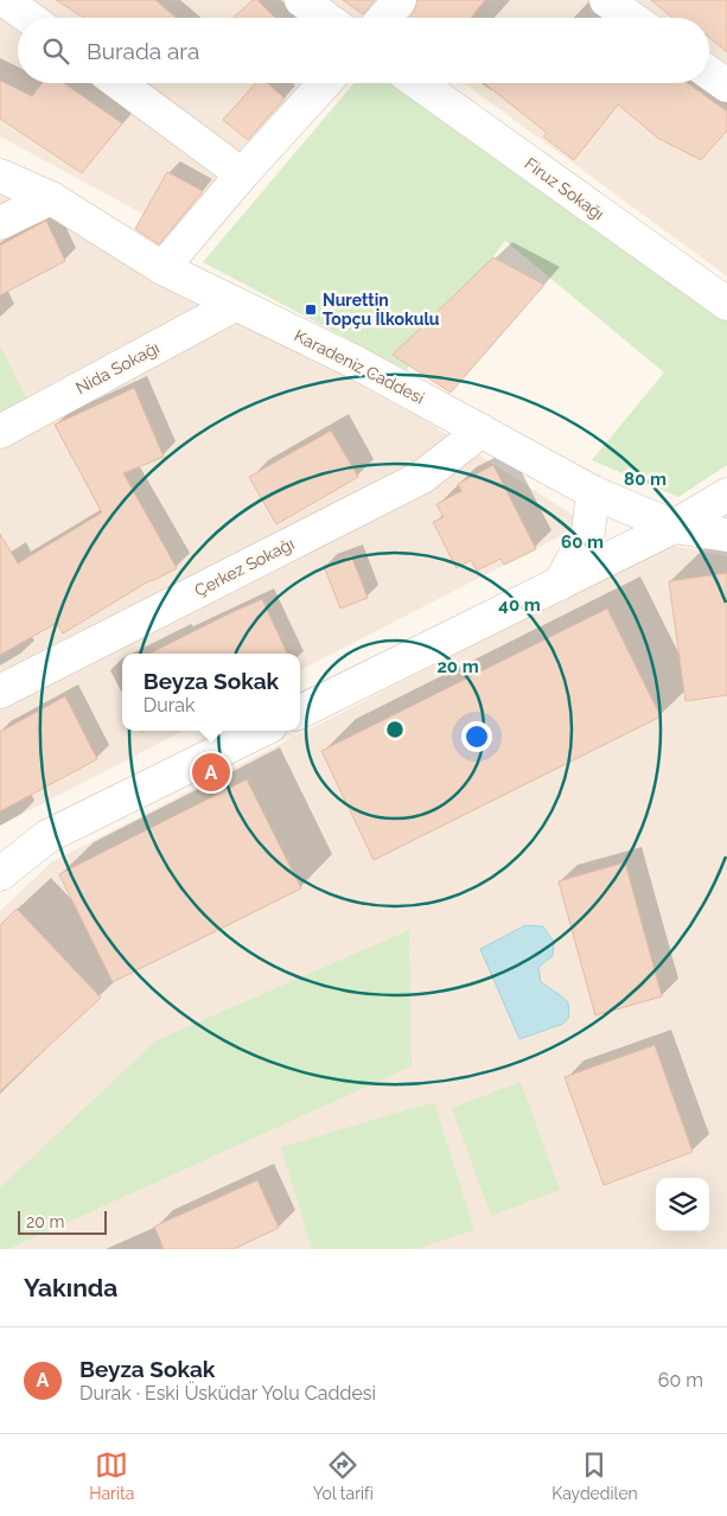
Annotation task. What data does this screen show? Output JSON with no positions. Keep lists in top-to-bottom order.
{
  "streets": {
    "street": [
      "Firuz Sokağı",
      "Karadeniz Caddesi",
      "Nida Sokağı",
      "Çerkez Sokağı"
    ]
  },
  "crossings": [
    ["Karadeniz Caddesi", "Nida Sokağı"],
    ["Karadeniz Caddesi", "Çerkez Sokağı"]
  ],
  "places": {
    "transit": ["Nurettin Topçu İlkokulu"]
  },
  "scale_bar": "20 m",
  "page": {
    "search": "Burada ara",
    "popup": ["Beyza Sokak", "Durak"],
    "pins": "A",
    "scale": "20 m",
    "heading": "Yakında",
    "list": [
      {
        "mark": "A",
        "name": "Beyza Sokak",
        "note": "Durak · Eski Üsküdar Yolu Caddesi",
        "value": "60 m"
      }
    ],
    "nav": ["Harita", "Yol tarifi", "Kaydedilen"]
  },
  "rings": [
    "80 m",
    "60 m",
    "40 m",
    "20 m"
  ]
}
